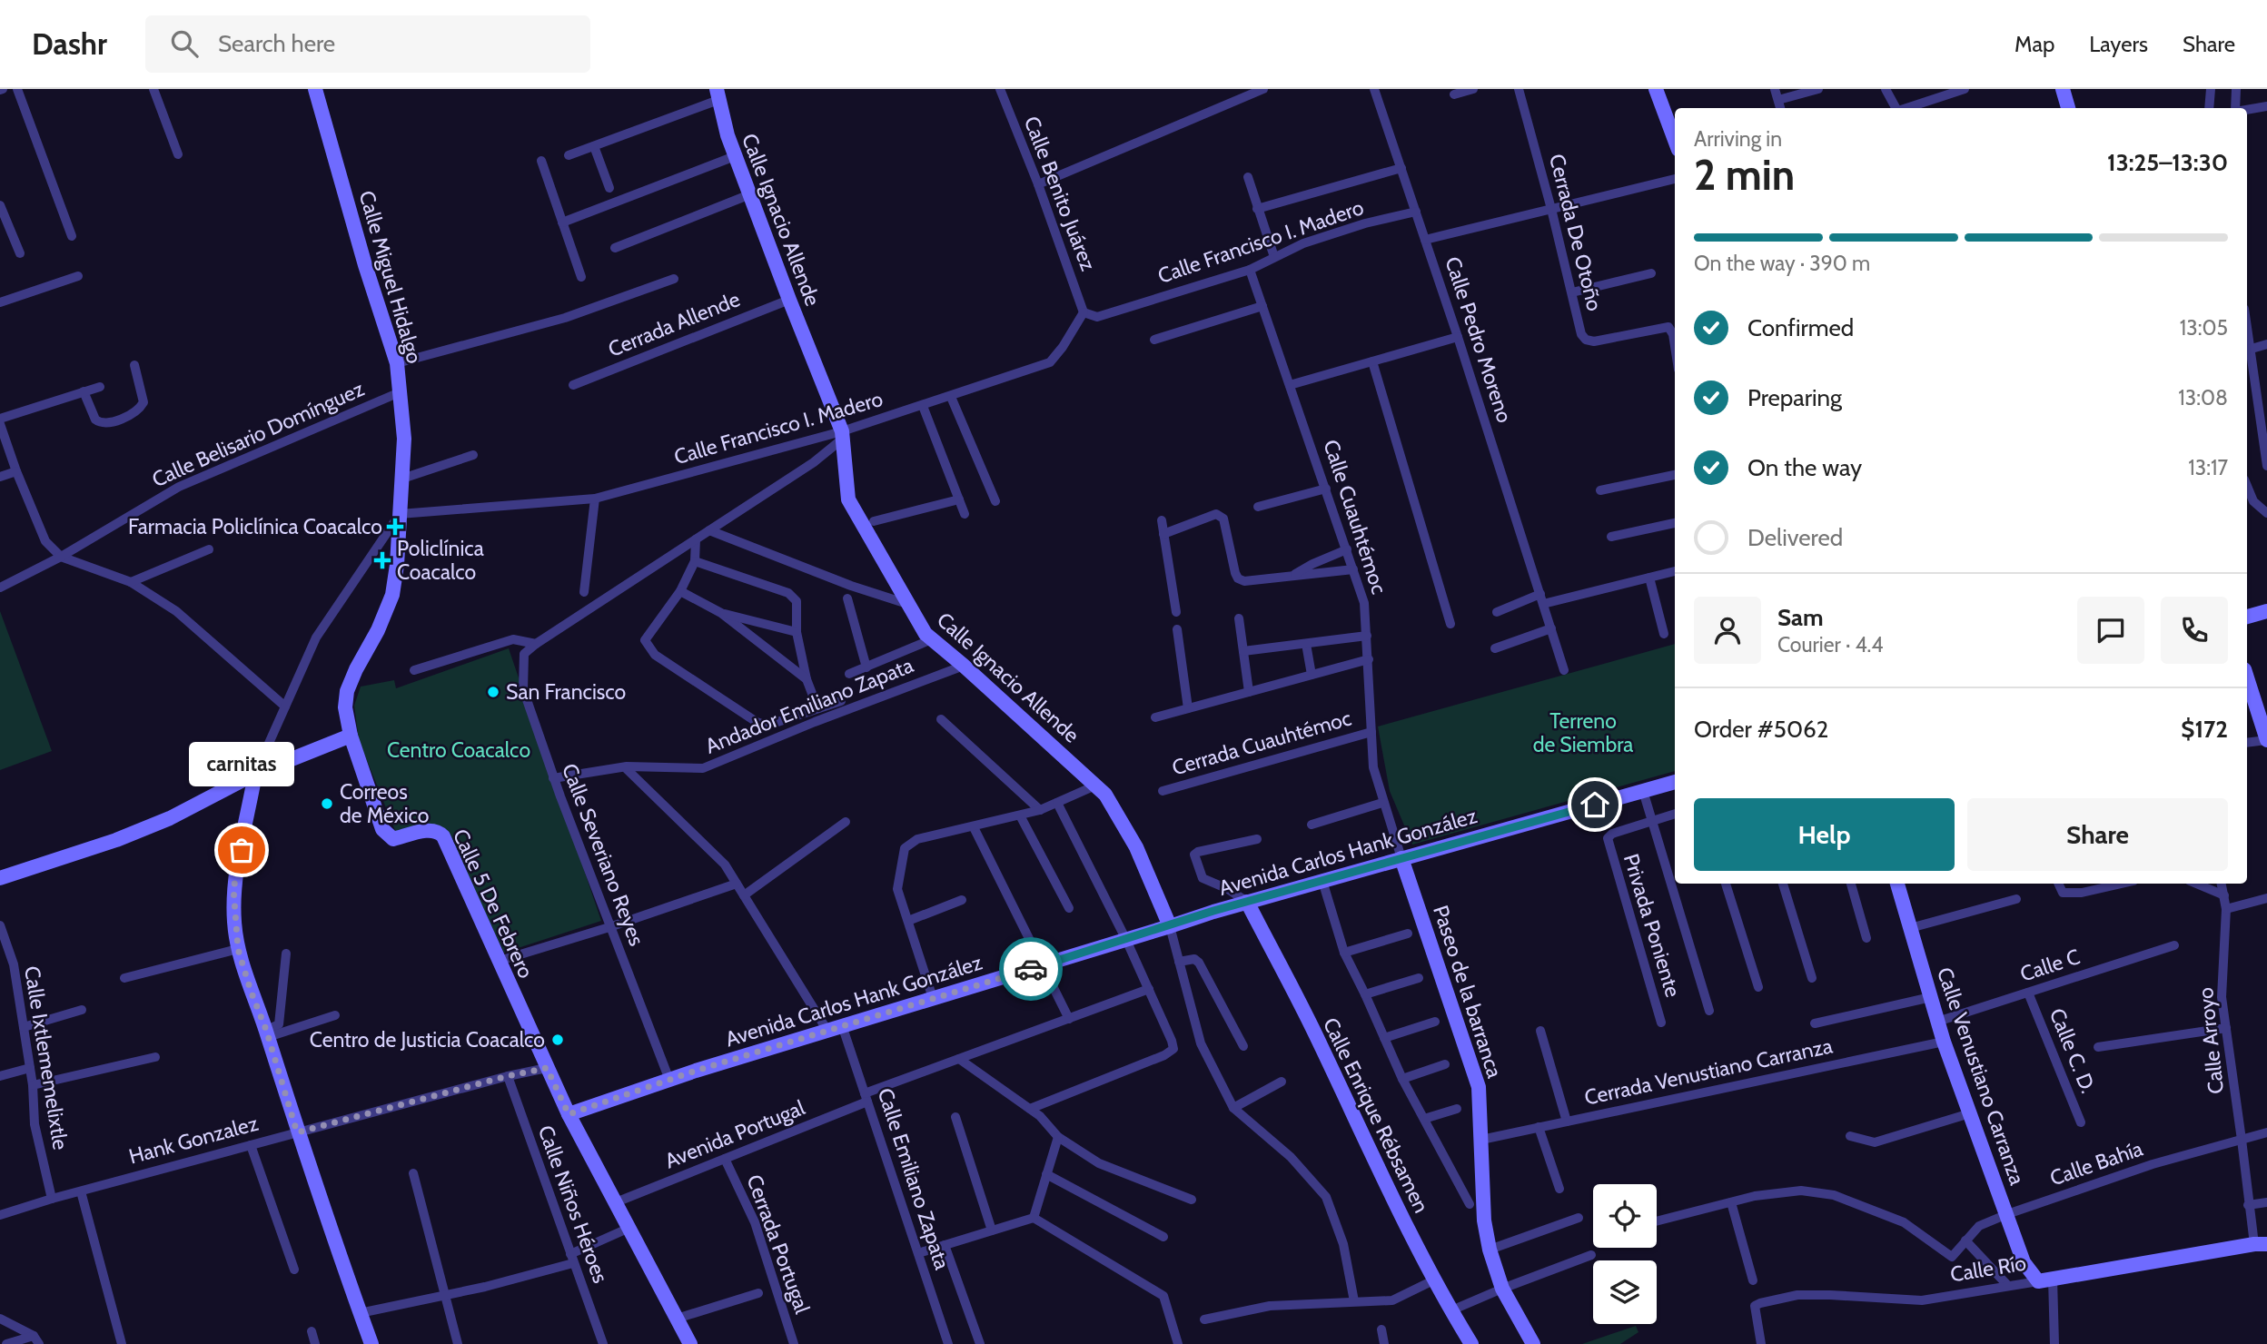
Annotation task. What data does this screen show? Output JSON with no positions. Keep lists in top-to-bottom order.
{
  "streets": {
    "street": [
      "Calle Benito Juárez",
      "Calle Ignacio Allende",
      "Cerrada De Otoño",
      "Calle Francisco I. Madero",
      "Calle Miguel Hidalgo",
      "Cerrada Allende",
      "Calle Pedro Moreno",
      "Calle Belisario Domínguez",
      "Calle Cuauhtémoc",
      "Andador Emiliano Zapata",
      "Cerrada Cuauhtémoc",
      "Avenida Carlos Hank González",
      "Calle Severiano Reyes",
      "Calle 5 De Febrero",
      "Privada Poniente",
      "Calle C",
      "Paseo de la barranca",
      "Calle Arroyo",
      "Calle C. D.",
      "Calle Ixtlememelixtle",
      "Cerrada Venustiano Carranza",
      "Calle Venustiano Carranza",
      "Calle Enrique Rébsamen",
      "Avenida Portugal",
      "Hank Gonzalez",
      "Calle Bahía",
      "Calle Emiliano Zapata",
      "Calle Niños Héroes",
      "Cerrada Portugal",
      "Calle Río"
    ]
  },
  "crossings": [
    ["Calle Benito Juárez", "Calle Francisco I. Madero"],
    ["Calle Ignacio Allende", "Calle Francisco I. Madero"],
    ["Calle Ignacio Allende", "Cerrada Allende"],
    ["Calle Ignacio Allende", "Andador Emiliano Zapata"],
    ["Calle Ignacio Allende", "Avenida Carlos Hank González"],
    ["Calle Francisco I. Madero", "Calle Miguel Hidalgo"],
    ["Calle Francisco I. Madero", "Calle Pedro Moreno"],
    ["Calle Francisco I. Madero", "Calle Cuauhtémoc"],
    ["Calle Miguel Hidalgo", "Calle Belisario Domínguez"],
    ["Calle Miguel Hidalgo", "Calle 5 De Febrero"],
    ["Calle Cuauhtémoc", "Cerrada Cuauhtémoc"],
    ["Calle Cuauhtémoc", "Avenida Carlos Hank González"],
    ["Calle Cuauhtémoc", "Paseo de la barranca"],
    ["Andador Emiliano Zapata", "Calle Severiano Reyes"],
    ["Avenida Carlos Hank González", "Calle Severiano Reyes"],
    ["Avenida Carlos Hank González", "Paseo de la barranca"],
    ["Avenida Carlos Hank González", "Calle Enrique Rébsamen"],
    ["Avenida Carlos Hank González", "Calle Emiliano Zapata"],
    ["Calle 5 De Febrero", "Hank Gonzalez"],
    ["Calle C", "Calle C. D."],
    ["Calle C", "Calle Venustiano Carranza"],
    ["Paseo de la barranca", "Cerrada Venustiano Carranza"],
    ["Calle Arroyo", "Calle Bahía"],
    ["Calle Arroyo", "Calle Río"],
    ["Calle Ixtlememelixtle", "Hank Gonzalez"],
    ["Cerrada Venustiano Carranza", "Calle Venustiano Carranza"],
    ["Calle Venustiano Carranza", "Calle Bahía"],
    ["Calle Venustiano Carranza", "Calle Río"],
    ["Avenida Portugal", "Calle Emiliano Zapata"],
    ["Avenida Portugal", "Cerrada Portugal"],
    ["Hank Gonzalez", "Calle Niños Héroes"]
  ],
  "parks": ["Terreno de Siembra", "Centro Coacalco"],
  "places": {
    "health": ["Farmacia Policlínica Coacalco", "Policlínica Coacalco"],
    "other": [
      "San Francisco",
      "Correos de México",
      "carnitas",
      "Centro de Justicia Coacalco"
    ]
  },
  "page": {
    "header": "Dashr",
    "search": "Search here",
    "nav": ["Map", "Layers", "Share"],
    "heading": ["2 min", "Arriving in", "13:25–13:30"],
    "panel": [
      "Sam",
      "Courier · 4.4",
      "Order #5062",
      "$172"
    ],
    "bar": "On the way · 390 m",
    "list": [
      ["Confirmed", "13:05"],
      ["Preparing", "13:08"],
      ["On the way", "13:17"],
      "Delivered"
    ],
    "bubble": "carnitas",
    "buttons": ["Help", "Share"]
  }
}
